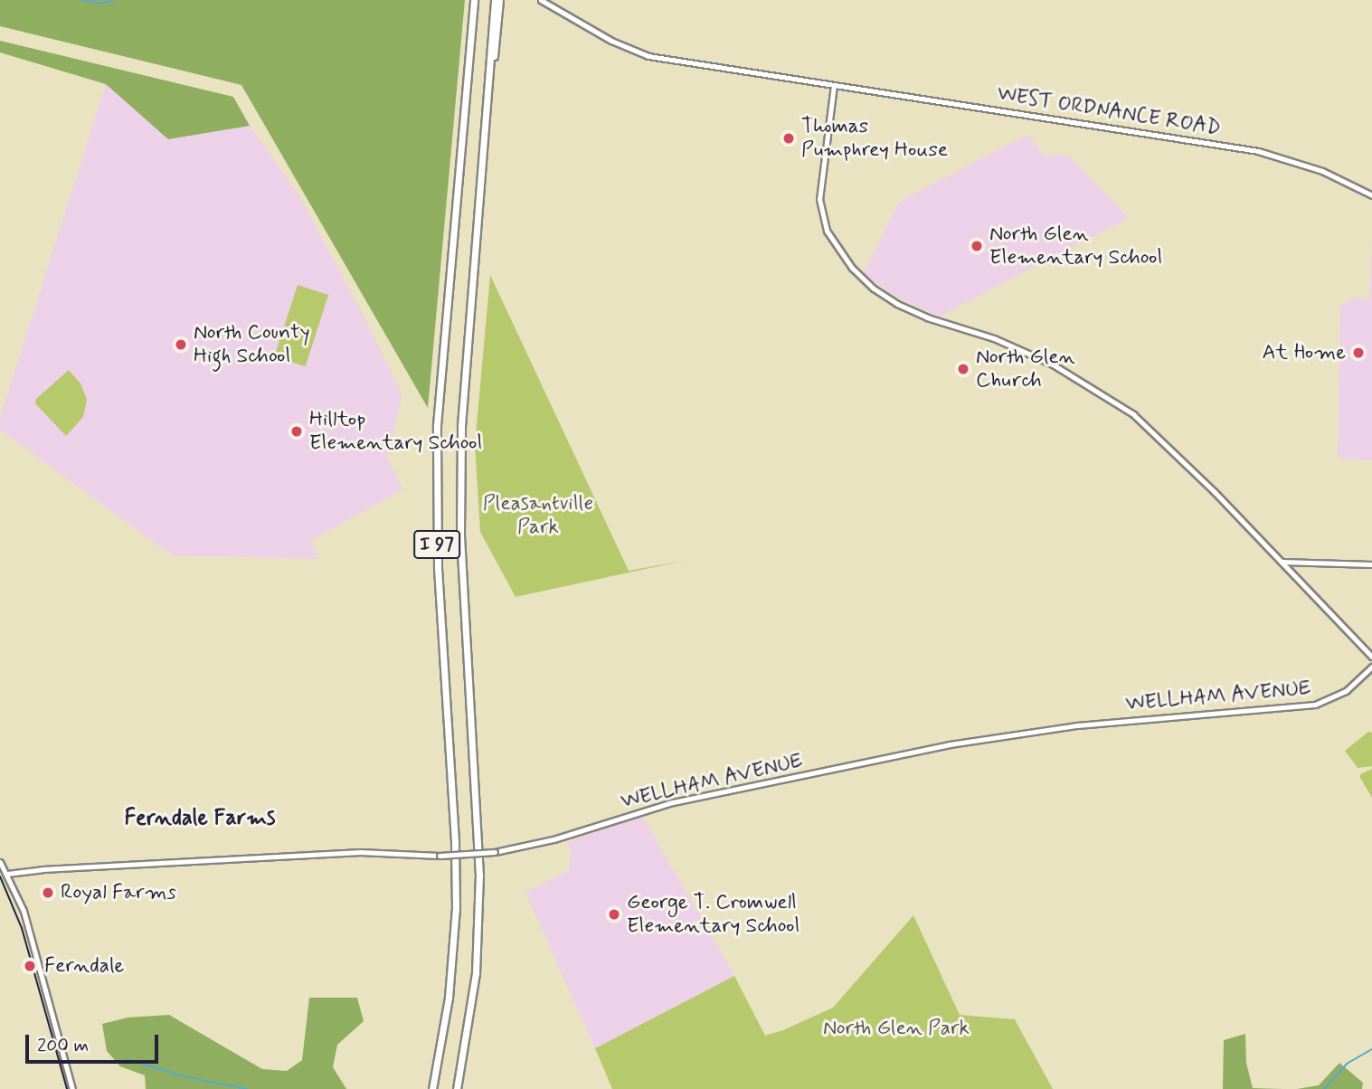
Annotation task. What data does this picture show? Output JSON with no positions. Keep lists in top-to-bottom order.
{
  "streets": {
    "highway": ["I 97"],
    "street": ["WEST ORDNANCE ROAD", "WELLHAM AVENUE"]
  },
  "districts": ["Ferndale Farms"],
  "parks": ["Pleasantville Park", "North Glen Park"],
  "places": [
    "Thomas Pumphrey House",
    "North Glen Elementary School",
    "North County High School",
    "At Home",
    "North Glen Church",
    "Hilltop Elementary School",
    "Royal Farms",
    "George T. Cromwell Elementary School",
    "Ferndale"
  ],
  "scale_bar": "200 m"
}
